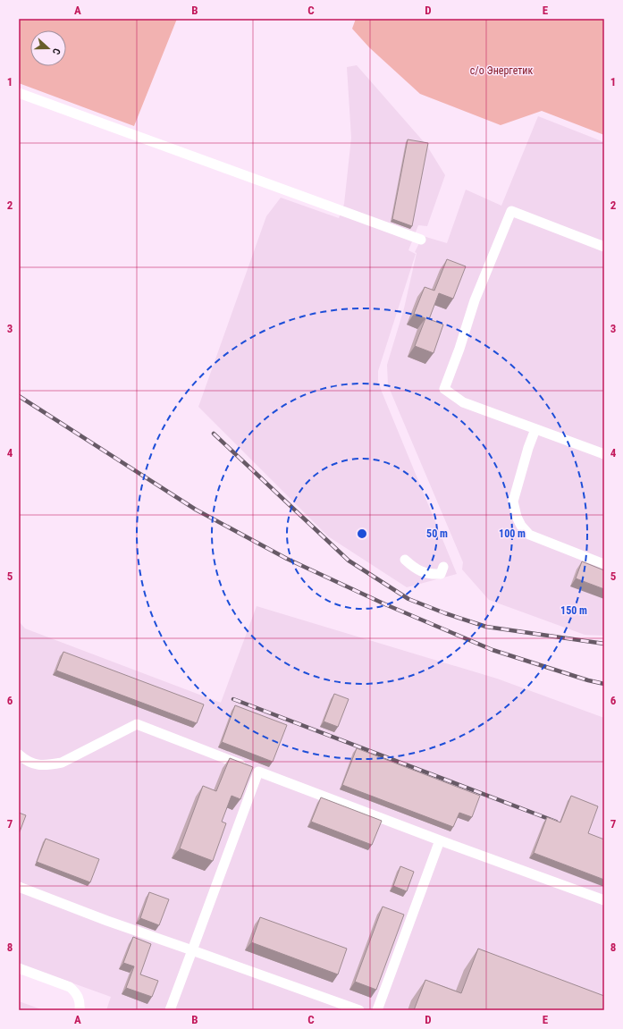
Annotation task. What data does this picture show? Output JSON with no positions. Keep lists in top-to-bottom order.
{
  "parks": ["с/о Энергетик"],
  "north": "right",
  "grid": {
    "columns": [
      "A",
      "B",
      "C",
      "D",
      "E"
    ],
    "rows": [
      "1",
      "2",
      "3",
      "4",
      "5",
      "6",
      "7",
      "8"
    ]
  },
  "rings": ["50 m", "100 m", "150 m"]
}
